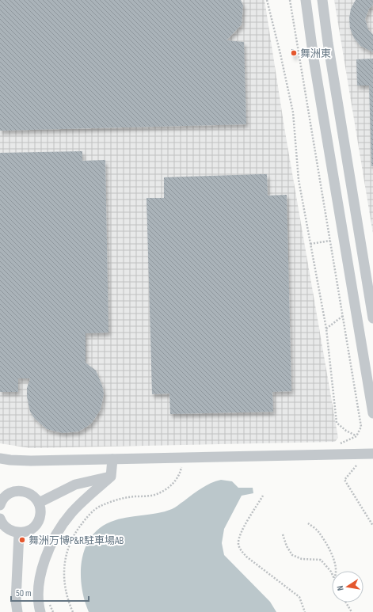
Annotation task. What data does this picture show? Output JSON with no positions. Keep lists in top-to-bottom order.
{
  "places": ["舞洲東", "舞洲万博P&R駐車場AB"],
  "scale_bar": "50 m",
  "north": "left"
}
